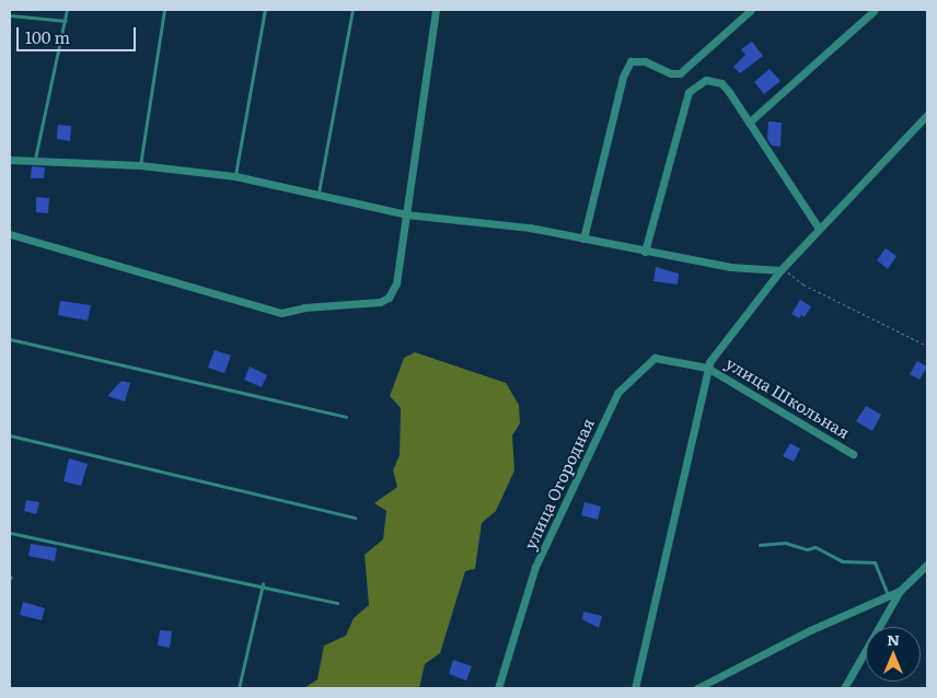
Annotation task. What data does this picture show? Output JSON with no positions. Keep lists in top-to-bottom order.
{
  "streets": {
    "street": ["улица Школьная", "улица Огородная"]
  },
  "crossings": [
    ["улица Школьная", "улица Огородная"]
  ],
  "scale_bar": "100 m",
  "north": "top"
}
